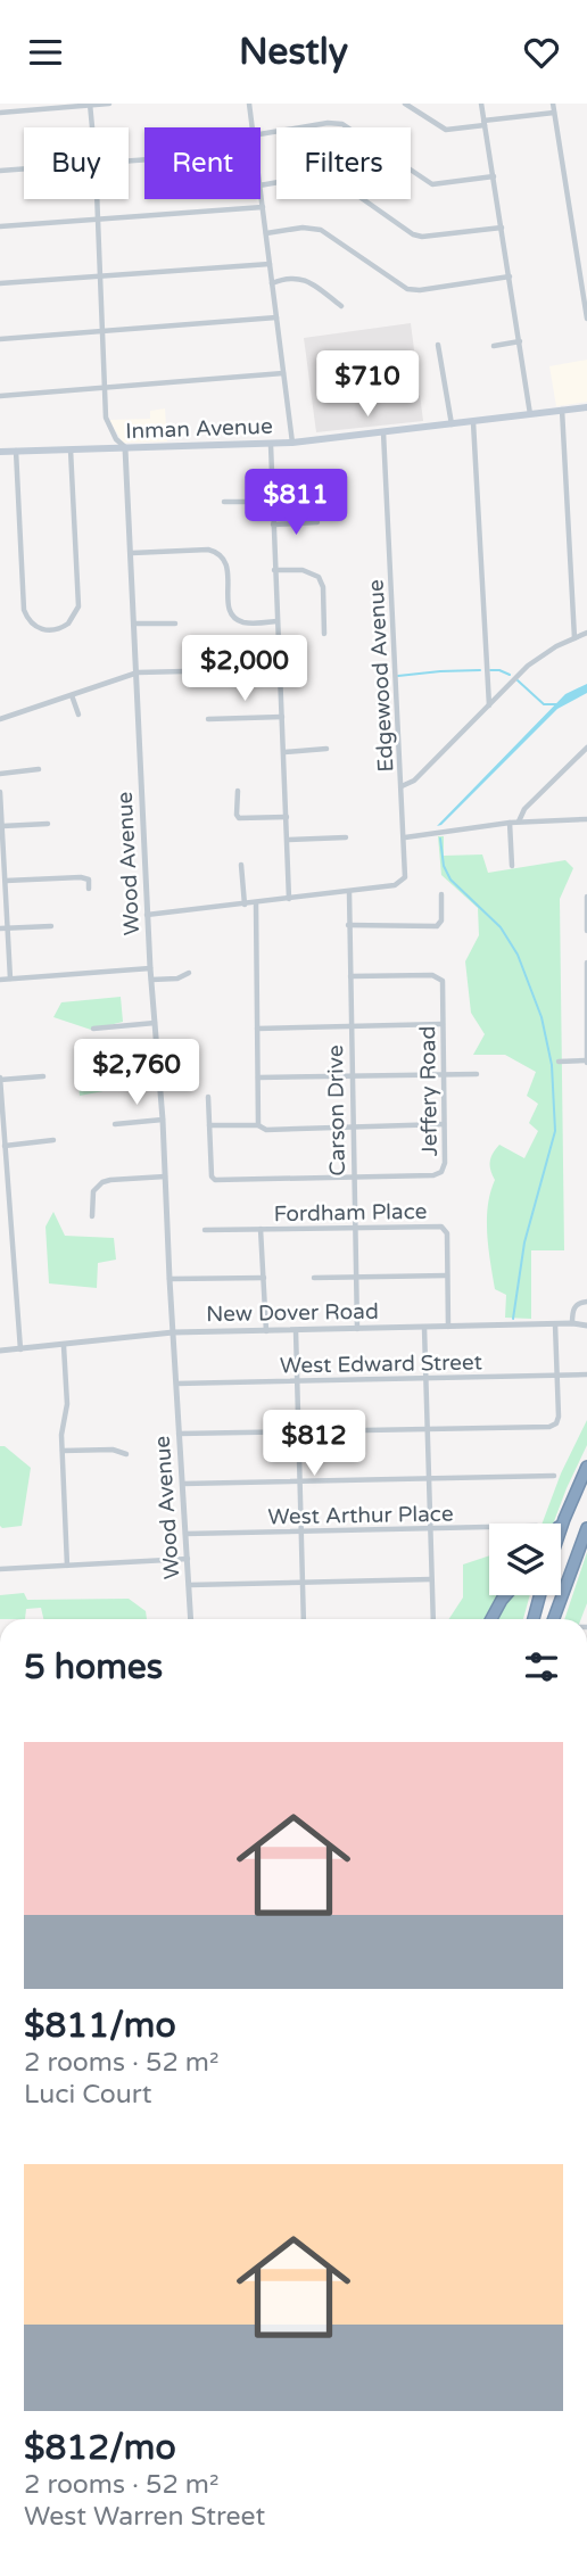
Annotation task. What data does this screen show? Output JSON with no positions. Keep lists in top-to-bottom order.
{
  "streets": {
    "main road": ["Inman Avenue"],
    "street": [
      "Edgewood Avenue",
      "Wood Avenue",
      "Jeffery Road",
      "Carson Drive",
      "Fordham Place",
      "New Dover Road",
      "West Edward Street",
      "West Arthur Place"
    ]
  },
  "crossings": [
    ["Inman Avenue", "Edgewood Avenue"],
    ["Inman Avenue", "Wood Avenue"],
    ["Edgewood Avenue", "Carson Drive"],
    ["Wood Avenue", "New Dover Road"],
    ["Wood Avenue", "West Edward Street"],
    ["Wood Avenue", "West Arthur Place"],
    ["Jeffery Road", "Carson Drive"],
    ["Carson Drive", "Fordham Place"],
    ["Carson Drive", "New Dover Road"],
    ["Fordham Place", "New Dover Road"]
  ],
  "page": {
    "header": "Nestly",
    "chip": ["Buy", "Rent", "Filters"],
    "price": [
      "$710",
      "$811",
      "$2,000",
      "$2,760",
      "$812"
    ],
    "heading": "5 homes",
    "list": [
      {
        "name": "$811/mo",
        "note": "2 rooms · 52 m² · Luci Court"
      },
      {
        "name": "$812/mo",
        "note": "2 rooms · 52 m² · West Warren Street"
      }
    ]
  }
}
